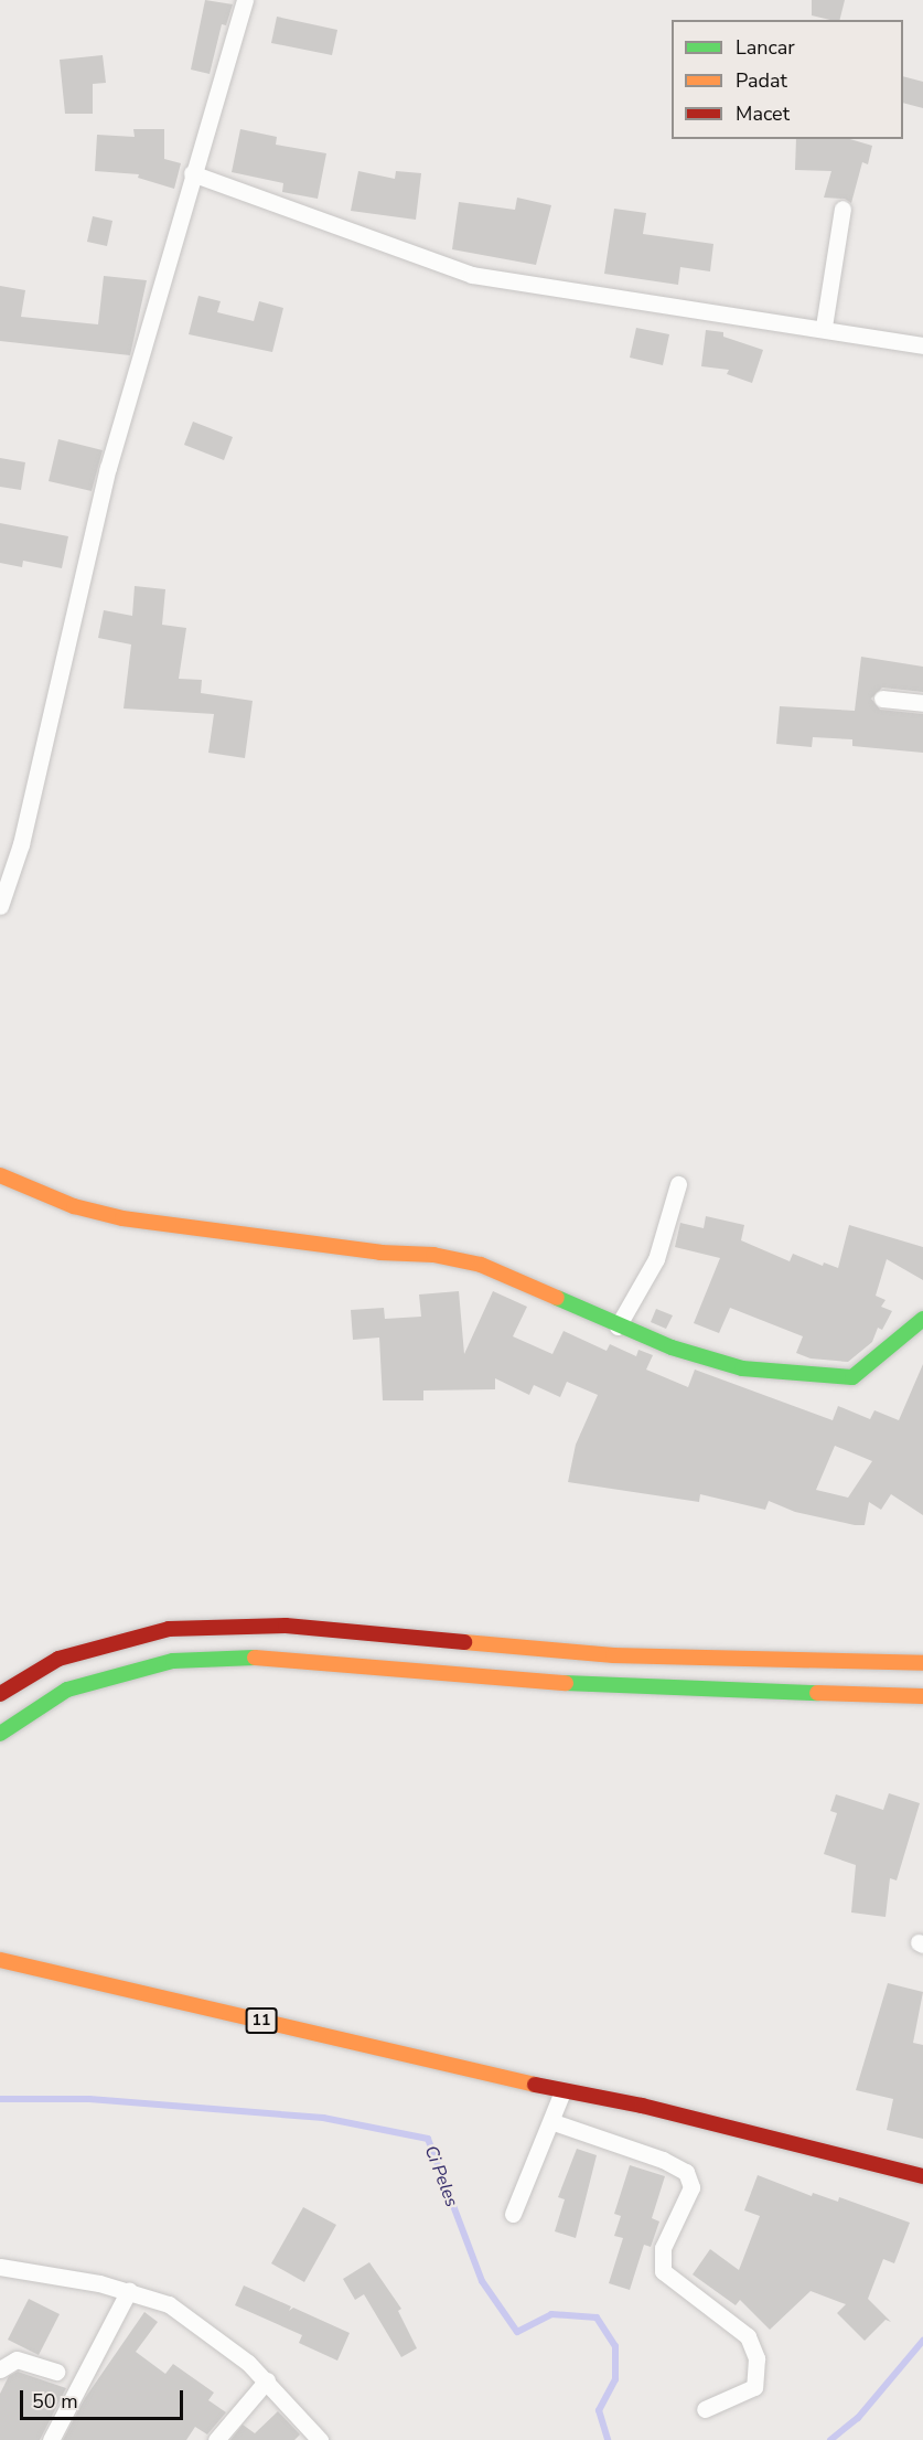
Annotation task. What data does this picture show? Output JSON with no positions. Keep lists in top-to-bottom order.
{
  "streets": {
    "main road": ["11"]
  },
  "water": ["Ci Peles"],
  "legend": ["Lancar", "Padat", "Macet"],
  "scale_bar": "50 m"
}
